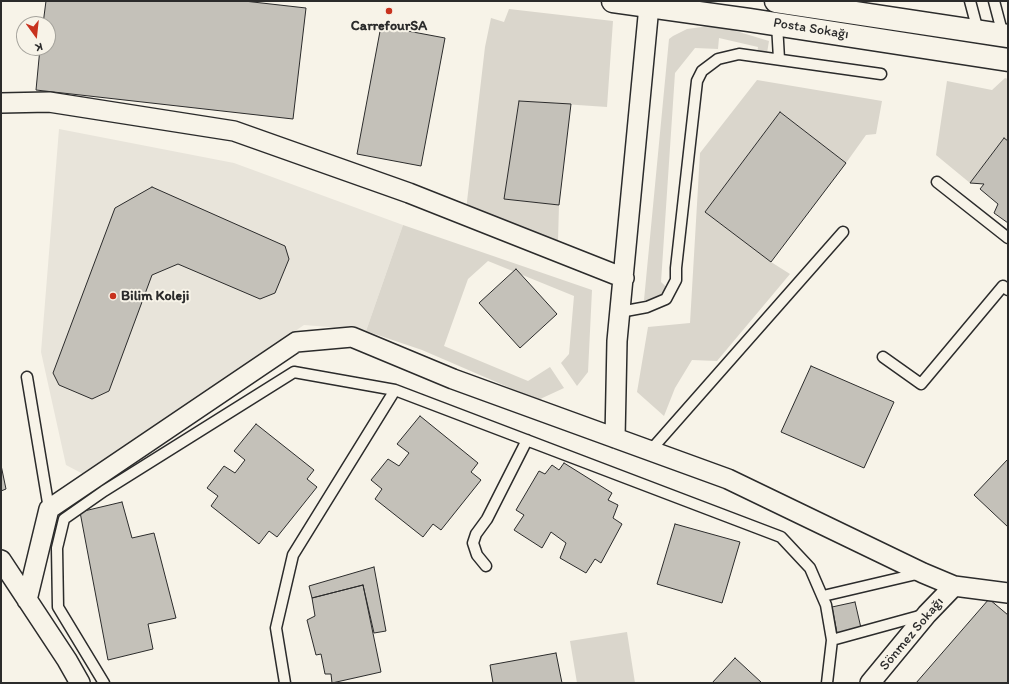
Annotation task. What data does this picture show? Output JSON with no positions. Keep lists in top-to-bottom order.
{
  "streets": {
    "street": ["Posta Sokağı", "Sönmez Sokağı"]
  },
  "places": ["CarrefourSA", "Bilim Koleji"],
  "north": "bottom"
}
